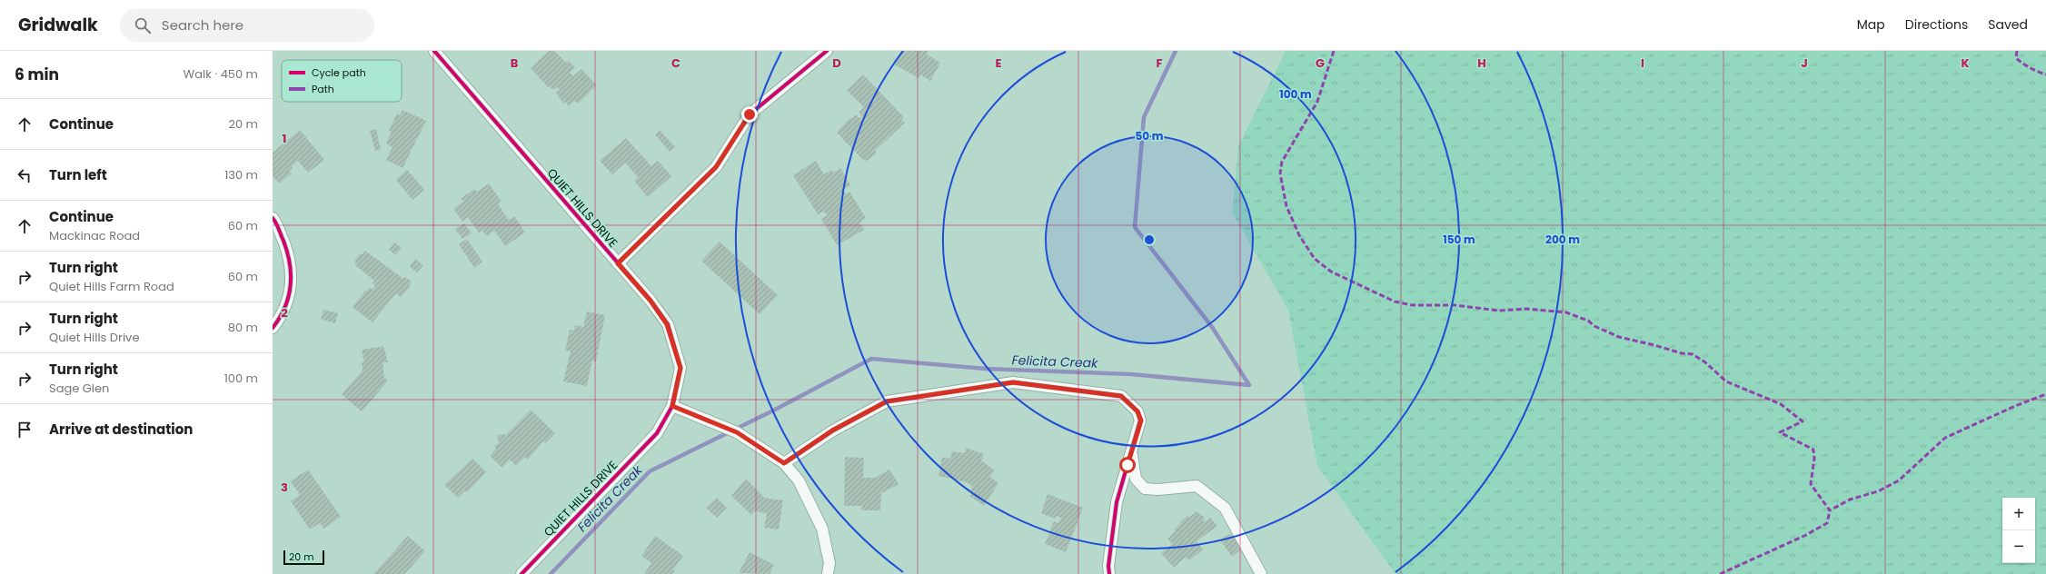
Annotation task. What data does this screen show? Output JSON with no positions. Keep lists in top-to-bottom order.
{
  "streets": {
    "street": ["QUIET HILLS DRIVE"]
  },
  "water": ["Felicita Creak"],
  "legend": ["Cycle path", "Path"],
  "scale_bar": "20 m",
  "page": {
    "header": "Gridwalk",
    "search": "Search here",
    "nav": ["Map", "Directions", "Saved"],
    "heading": ["6 min", "Walk · 450 m"],
    "list": [
      ["Continue", "20 m"],
      ["Turn left", "130 m"],
      ["Continue", "Mackinac Road", "60 m"],
      ["Turn right", "Quiet Hills Farm Road", "60 m"],
      ["Turn right", "Quiet Hills Drive", "80 m"],
      ["Turn right", "Sage Glen", "100 m"],
      "Arrive at destination"
    ],
    "map_buttons": ["+", "−"],
    "scale": "20 m"
  },
  "grid": {
    "columns": [
      "B",
      "C",
      "D",
      "E",
      "F",
      "G",
      "H",
      "I",
      "J",
      "K"
    ],
    "rows": ["1", "2", "3"]
  },
  "rings": [
    "100 m",
    "50 m",
    "150 m",
    "200 m"
  ]
}
